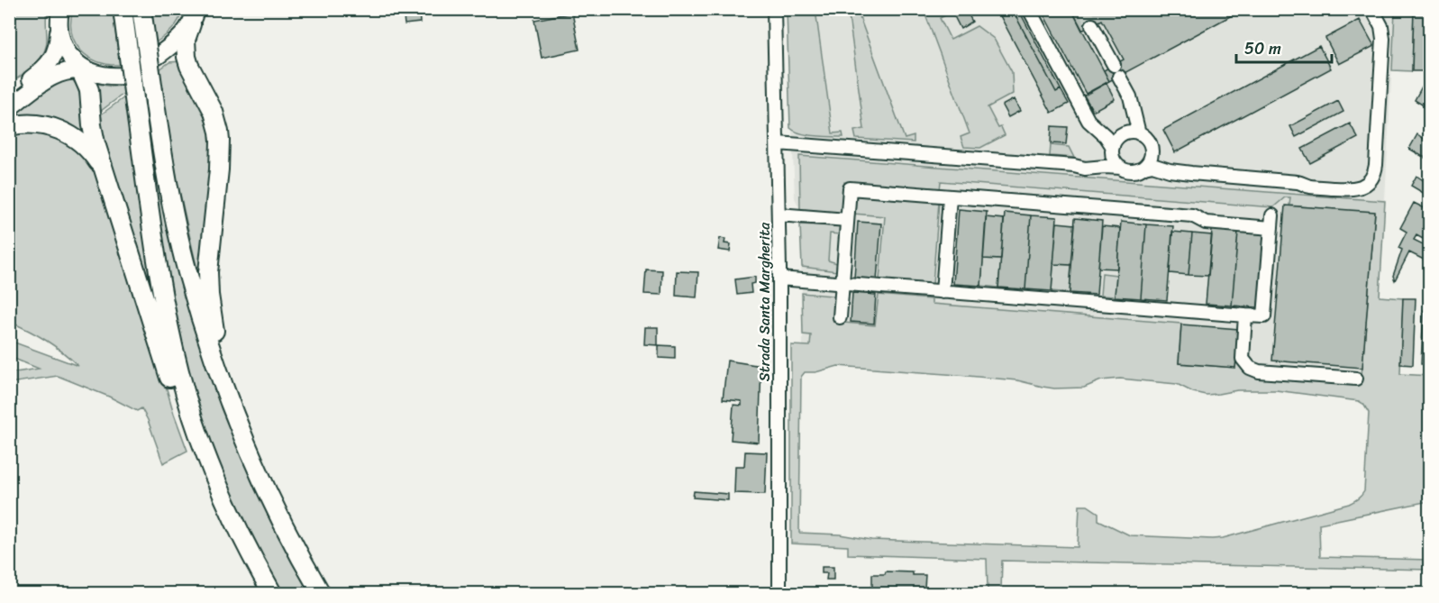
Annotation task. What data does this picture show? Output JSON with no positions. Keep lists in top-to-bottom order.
{
  "streets": {
    "street": ["Strada Santa Margherita"]
  },
  "scale_bar": "50 m"
}
